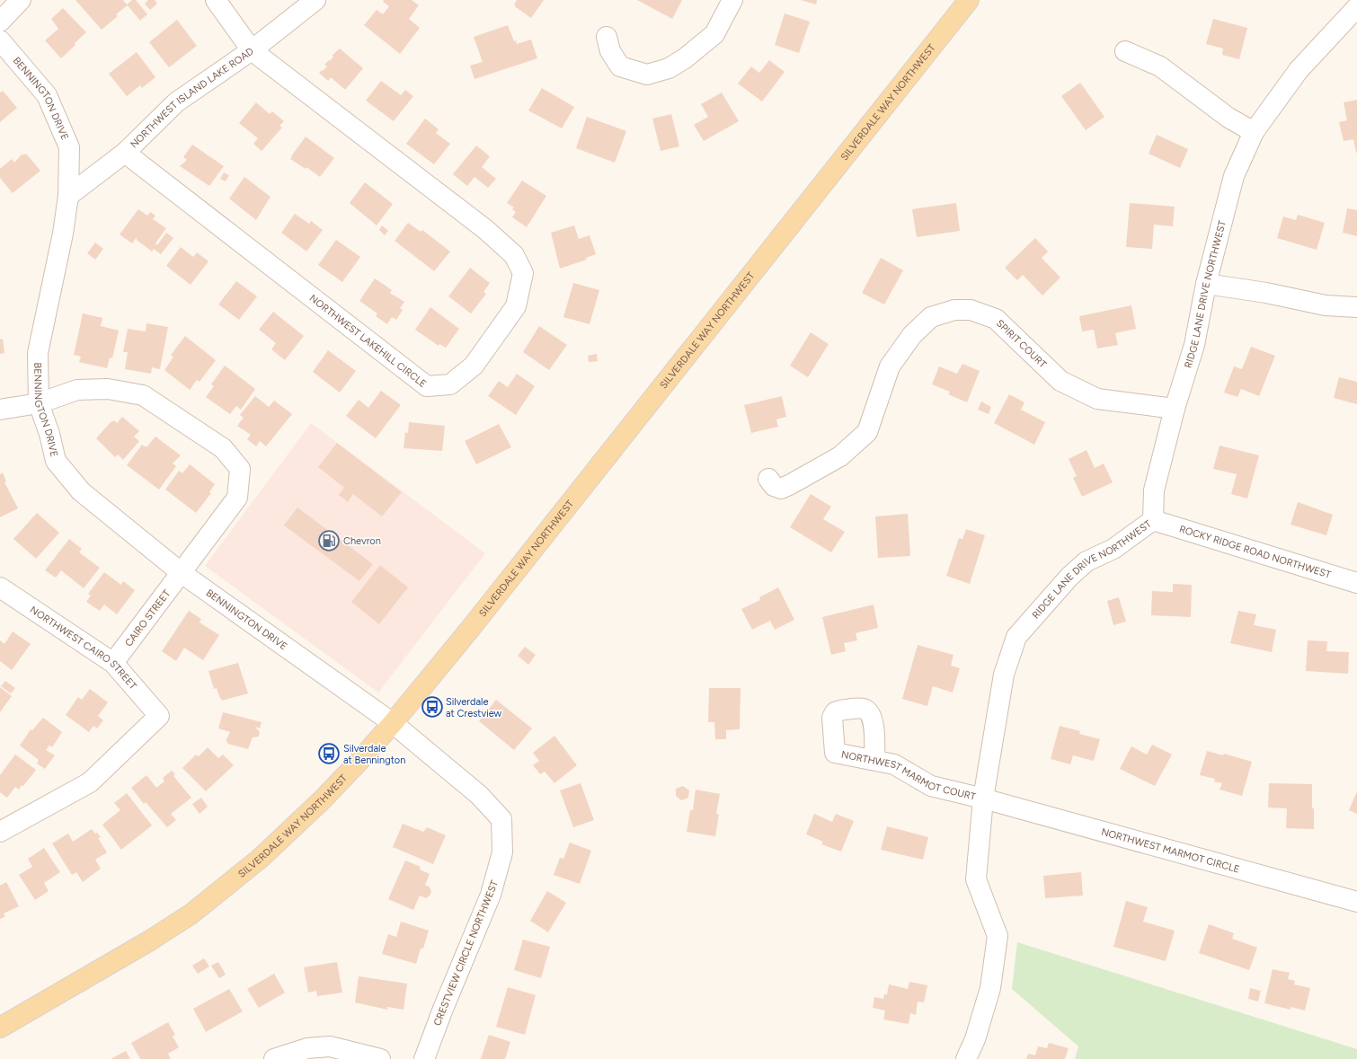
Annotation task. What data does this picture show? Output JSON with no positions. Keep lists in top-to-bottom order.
{
  "streets": {
    "main road": ["SILVERDALE WAY NORTHWEST"],
    "street": [
      "NORTHWEST ISLAND LAKE ROAD",
      "BENNINGTON DRIVE",
      "RIDGE LANE DRIVE NORTHWEST",
      "NORTHWEST LAKEHILL CIRCLE",
      "SPIRIT COURT",
      "ROCKY RIDGE ROAD NORTHWEST",
      "CAIRO STREET",
      "NORTHWEST CAIRO STREET",
      "NORTHWEST MARMOT COURT",
      "NORTHWEST MARMOT CIRCLE",
      "CRESTVIEW CIRCLE NORTHWEST"
    ]
  },
  "crossings": [
    ["NORTHWEST ISLAND LAKE ROAD", "BENNINGTON DRIVE"],
    ["NORTHWEST ISLAND LAKE ROAD", "NORTHWEST LAKEHILL CIRCLE"],
    ["BENNINGTON DRIVE", "SILVERDALE WAY NORTHWEST"],
    ["BENNINGTON DRIVE", "CAIRO STREET"],
    ["BENNINGTON DRIVE", "CRESTVIEW CIRCLE NORTHWEST"],
    ["SILVERDALE WAY NORTHWEST", "CRESTVIEW CIRCLE NORTHWEST"],
    ["RIDGE LANE DRIVE NORTHWEST", "SPIRIT COURT"],
    ["RIDGE LANE DRIVE NORTHWEST", "ROCKY RIDGE ROAD NORTHWEST"],
    ["RIDGE LANE DRIVE NORTHWEST", "NORTHWEST MARMOT COURT"],
    ["RIDGE LANE DRIVE NORTHWEST", "NORTHWEST MARMOT CIRCLE"],
    ["CAIRO STREET", "NORTHWEST CAIRO STREET"],
    ["NORTHWEST MARMOT COURT", "NORTHWEST MARMOT CIRCLE"]
  ],
  "places": {
    "fuel station": ["Chevron"],
    "bus stop": ["Silverdale at Crestview", "Silverdale at Bennington"]
  }
}
